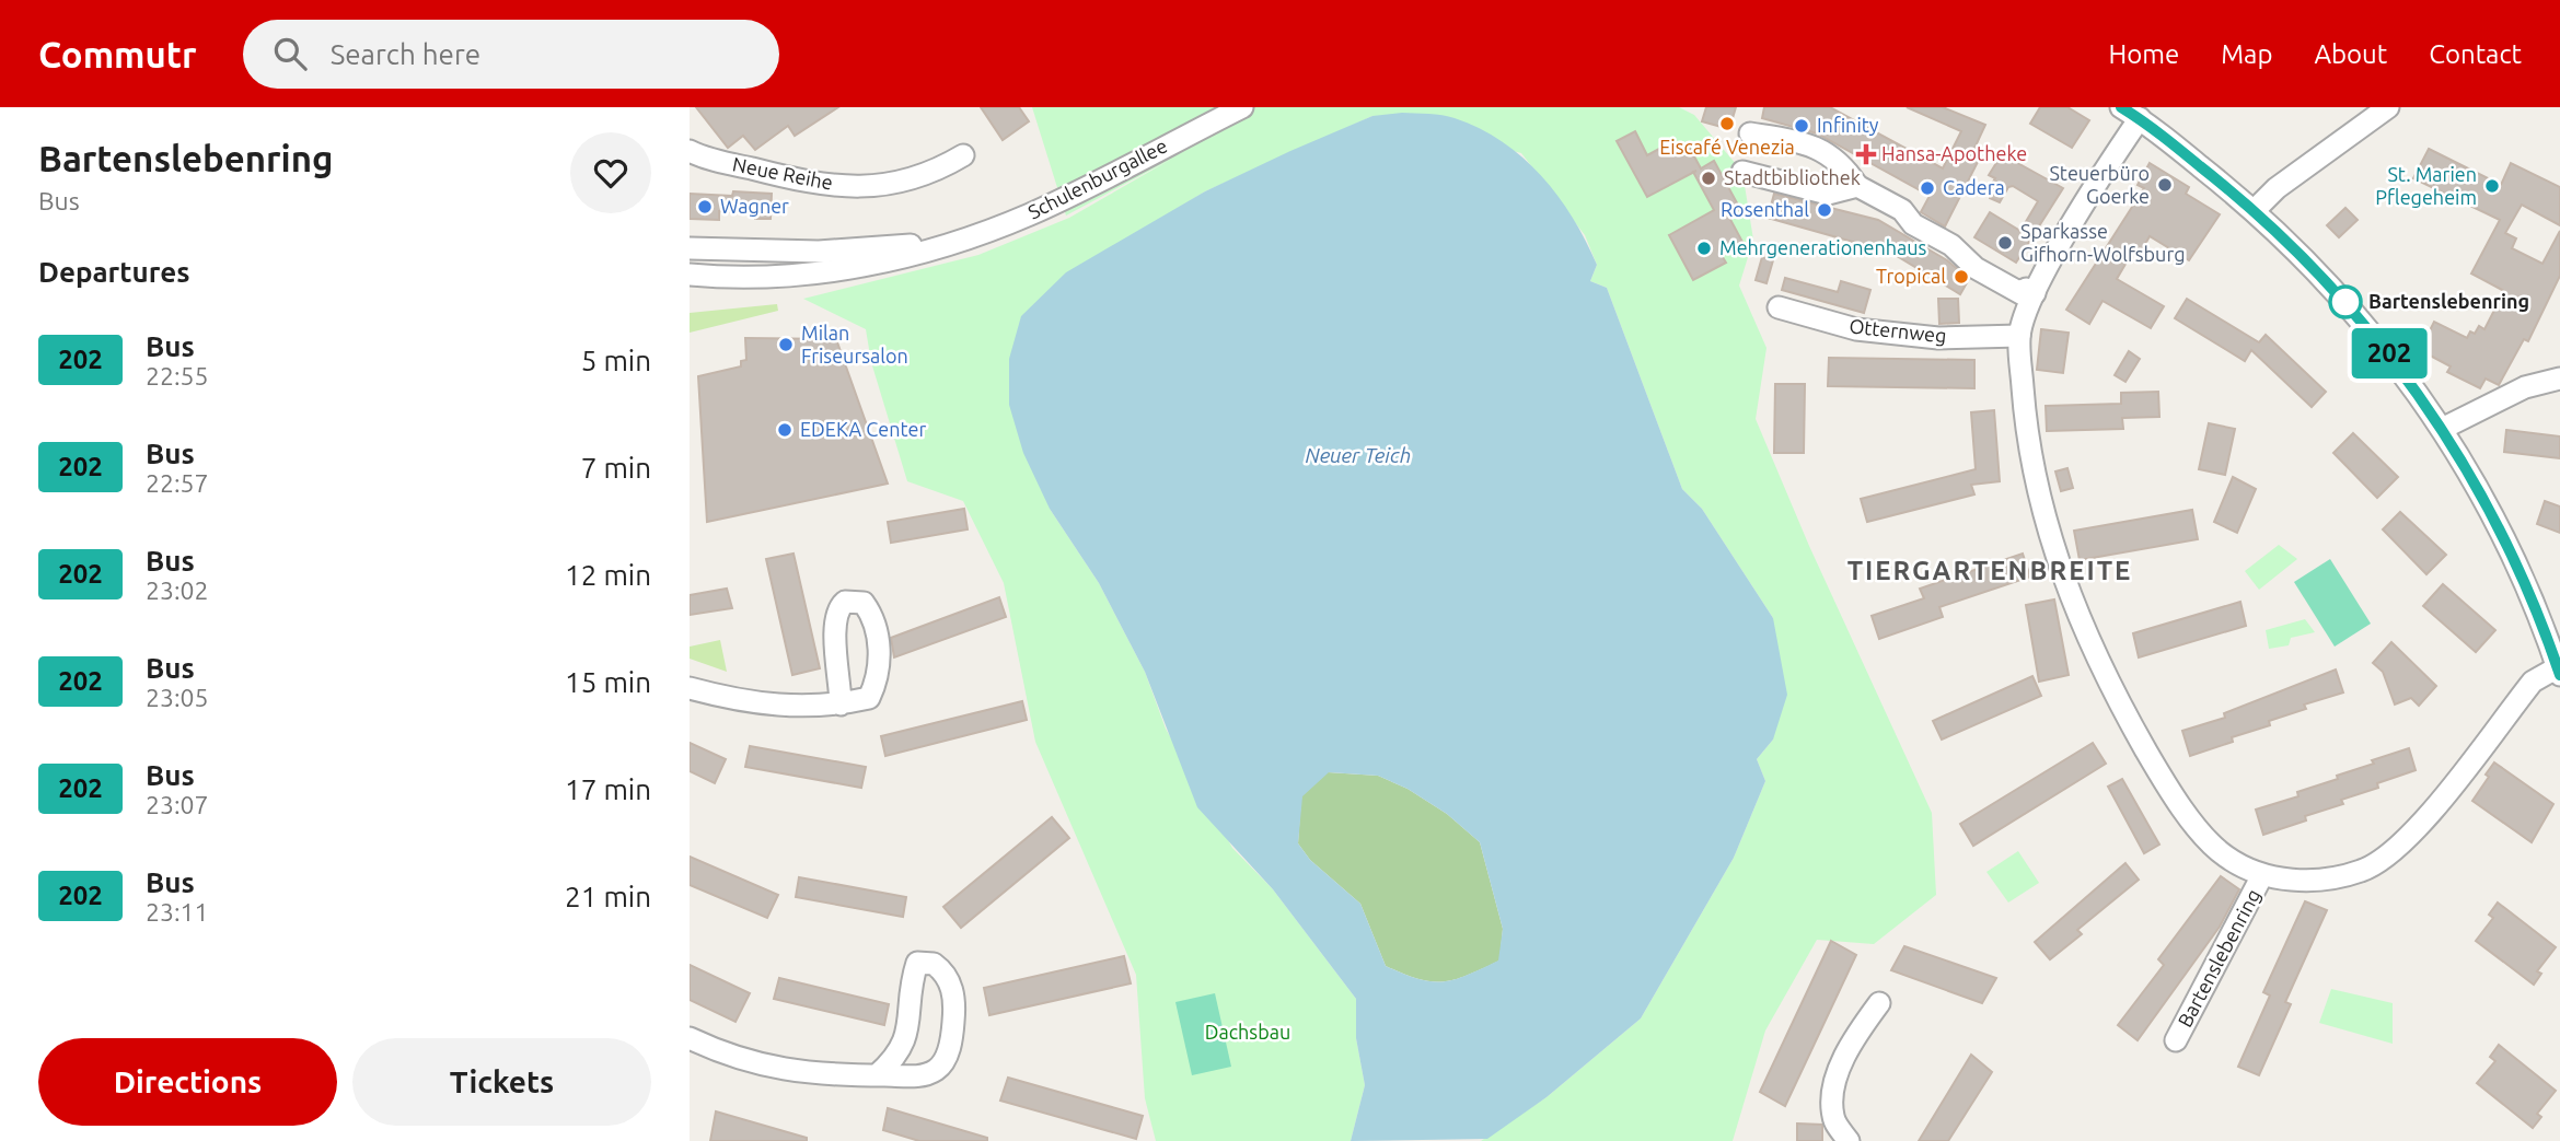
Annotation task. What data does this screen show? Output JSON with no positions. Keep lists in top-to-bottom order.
{
  "streets": {
    "street": [
      "Neue Reihe",
      "Schulenburgallee",
      "Otternweg",
      "Bartenslebenring"
    ]
  },
  "crossings": [
    ["Otternweg", "Bartenslebenring"]
  ],
  "districts": ["TIERGARTENBREITE"],
  "water": ["Neuer Teich"],
  "parks": ["Dachsbau"],
  "places": {
    "other": [
      "Eiscafé Venezia",
      "Infinity",
      "Stadtbibliothek",
      "Steuerbüro Goerke",
      "St. Marien Pflegeheim",
      "Cadera",
      "Wagner",
      "Rosenthal",
      "Sparkasse Gifhorn-Wolfsburg",
      "Mehrgenerationenhaus",
      "Tropical",
      "Bartenslebenring",
      "Milan Friseursalon",
      "EDEKA Center"
    ],
    "health": ["Hansa-Apotheke"]
  },
  "lines": ["bus line 202"],
  "page": {
    "header": "Commutr",
    "search": "Search here",
    "nav": [
      "Home",
      "Map",
      "About",
      "Contact"
    ],
    "heading": [
      ["Bartenslebenring", "Bus"],
      "Departures"
    ],
    "on_map": "202",
    "list": [
      {
        "mark": "202",
        "name": "Bus",
        "note": "22:55",
        "value": "5 min"
      },
      {
        "mark": "202",
        "name": "Bus",
        "note": "22:57",
        "value": "7 min"
      },
      {
        "mark": "202",
        "name": "Bus",
        "note": "23:02",
        "value": "12 min"
      },
      {
        "mark": "202",
        "name": "Bus",
        "note": "23:05",
        "value": "15 min"
      },
      {
        "mark": "202",
        "name": "Bus",
        "note": "23:07",
        "value": "17 min"
      },
      {
        "mark": "202",
        "name": "Bus",
        "note": "23:11",
        "value": "21 min"
      }
    ],
    "buttons": ["Directions", "Tickets"]
  }
}
